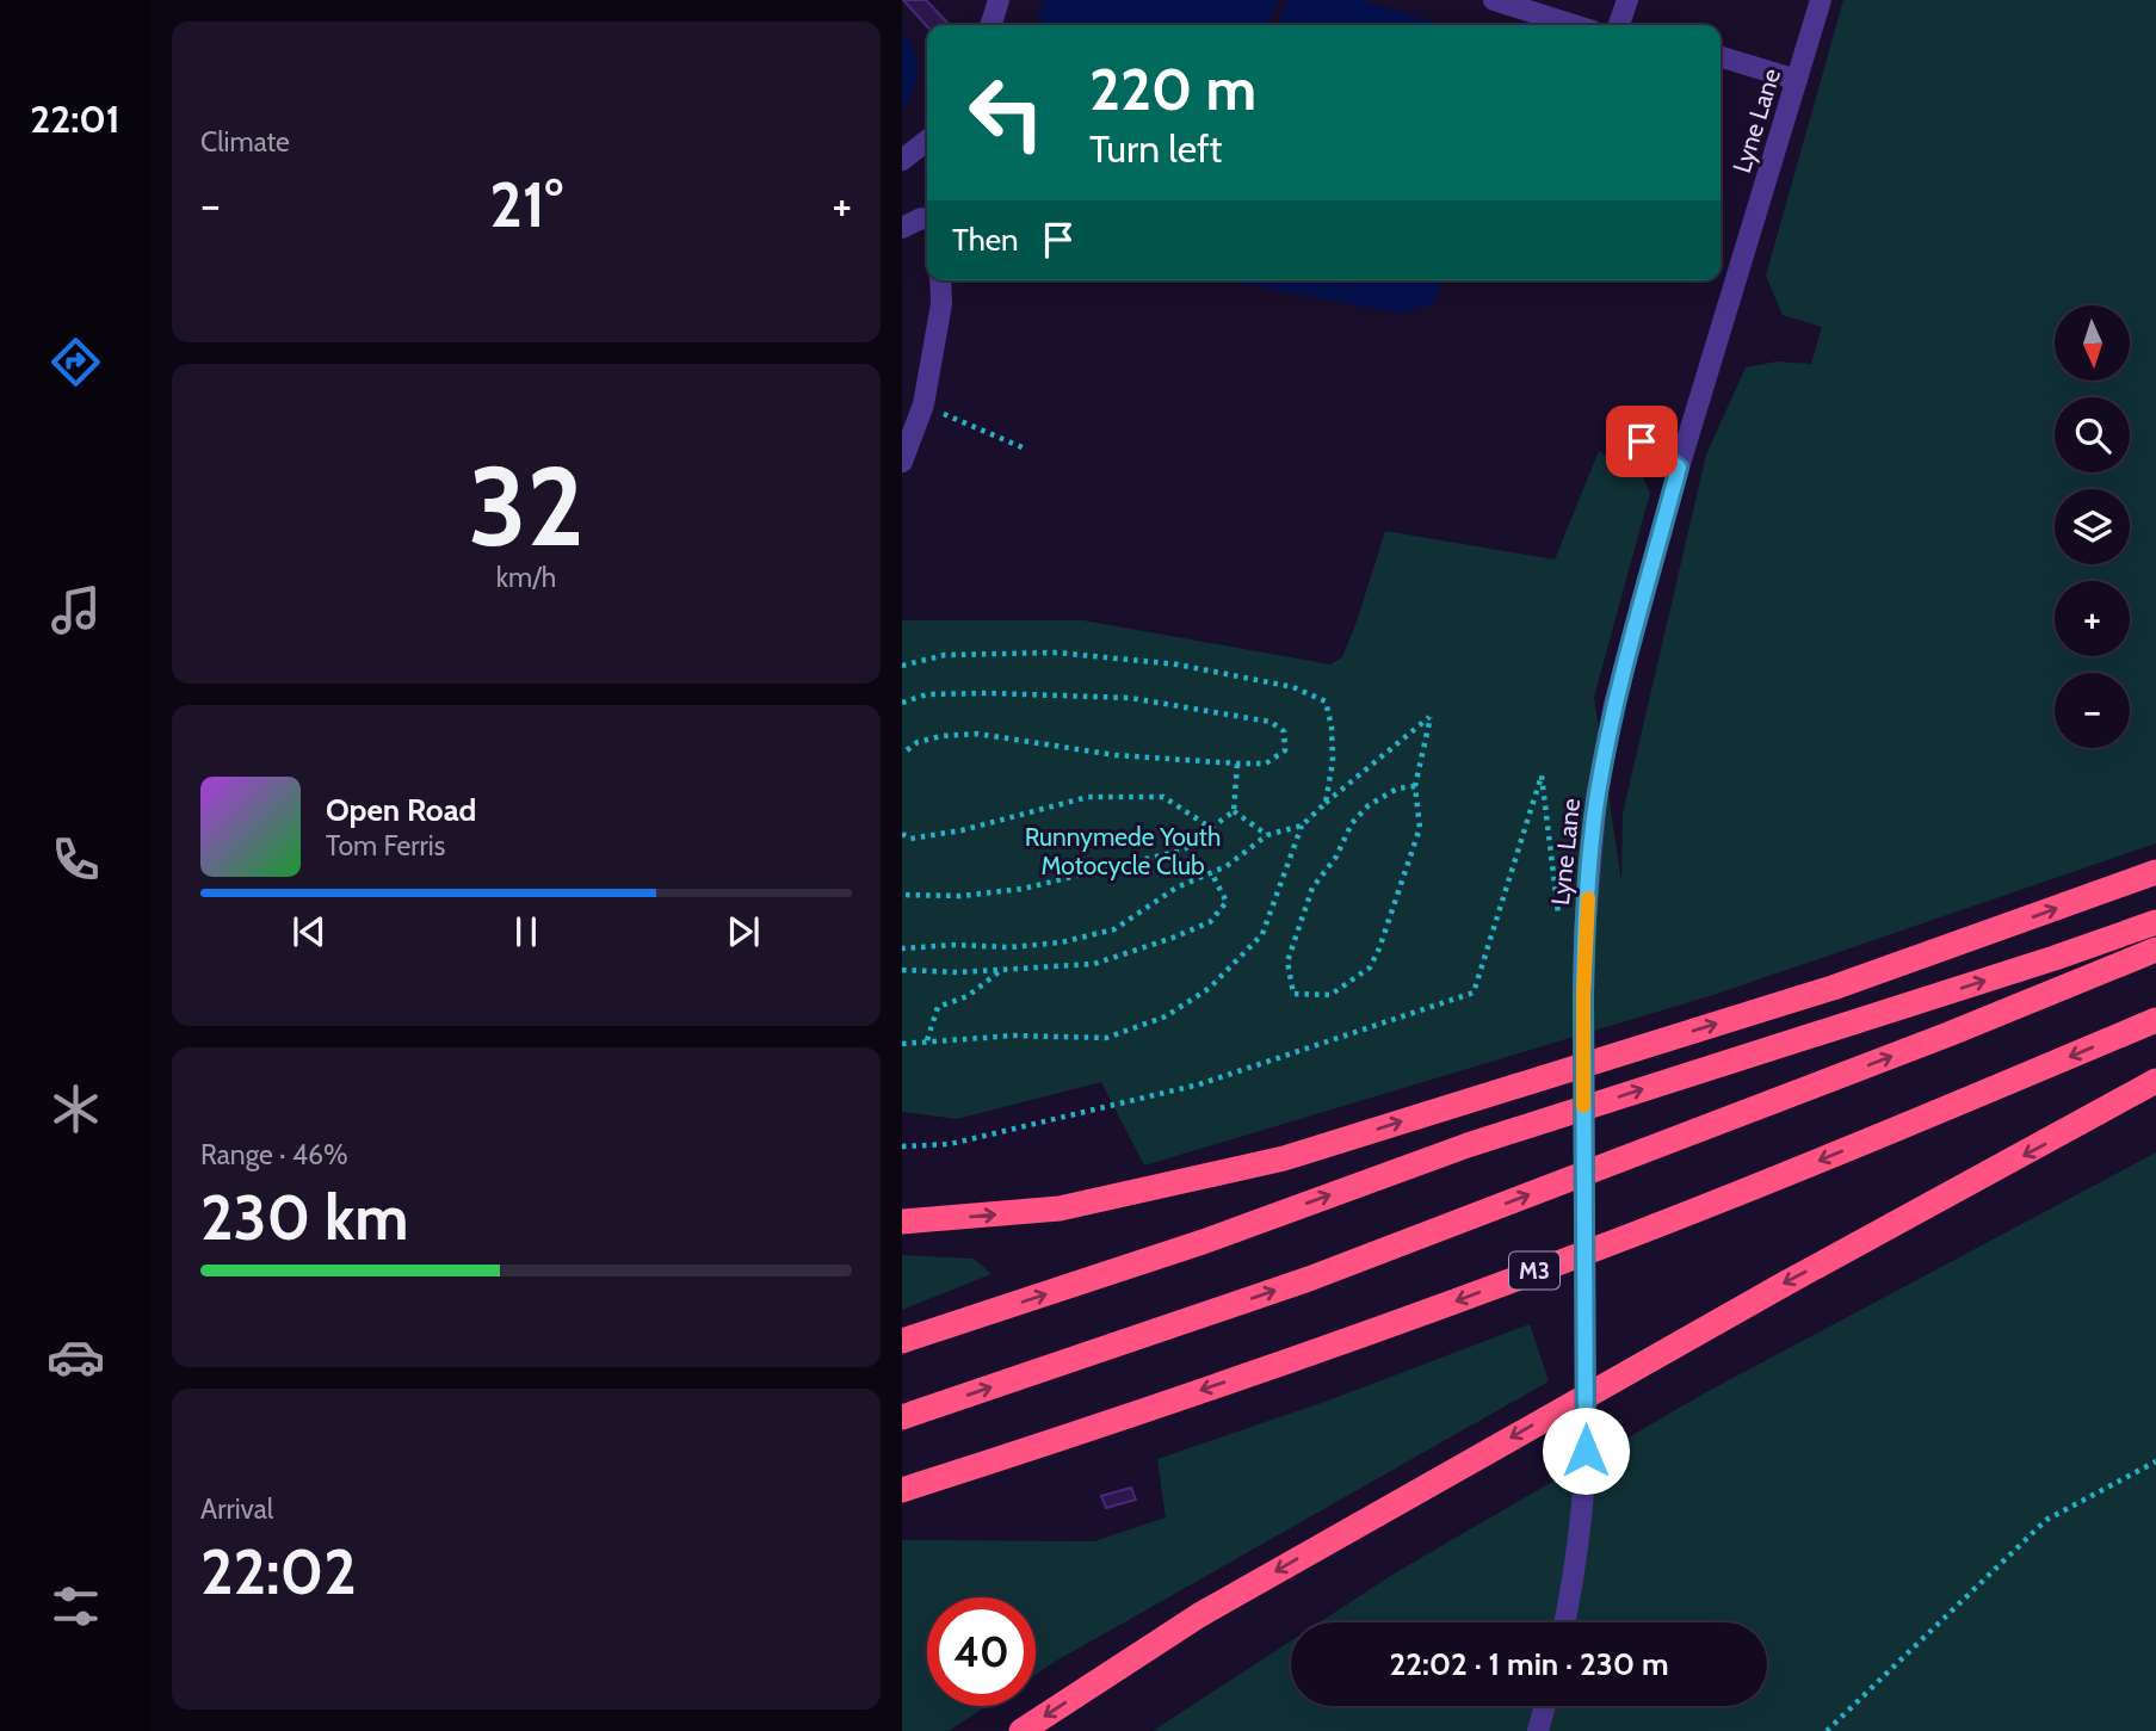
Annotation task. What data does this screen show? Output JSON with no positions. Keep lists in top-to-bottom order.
{
  "streets": {
    "highway": ["M3"],
    "street": ["Lyne Lane"]
  },
  "parks": ["Runnymede Youth Motocycle Club"],
  "north": "bottom",
  "page": {
    "tabs": "22:01",
    "tile": [
      "Climate",
      ["32", "km/h"],
      ["Range · 46%", "230 km"],
      ["Arrival", "22:02"]
    ],
    "turn": ["220 m", "Turn left"],
    "heat": ["−", "21°", "+"],
    "then": "Then",
    "map_buttons": ["+", "−"],
    "song": ["Open Road", "Tom Ferris"],
    "limit": "40",
    "trip": "22:02 · 1 min · 230 m"
  }
}
